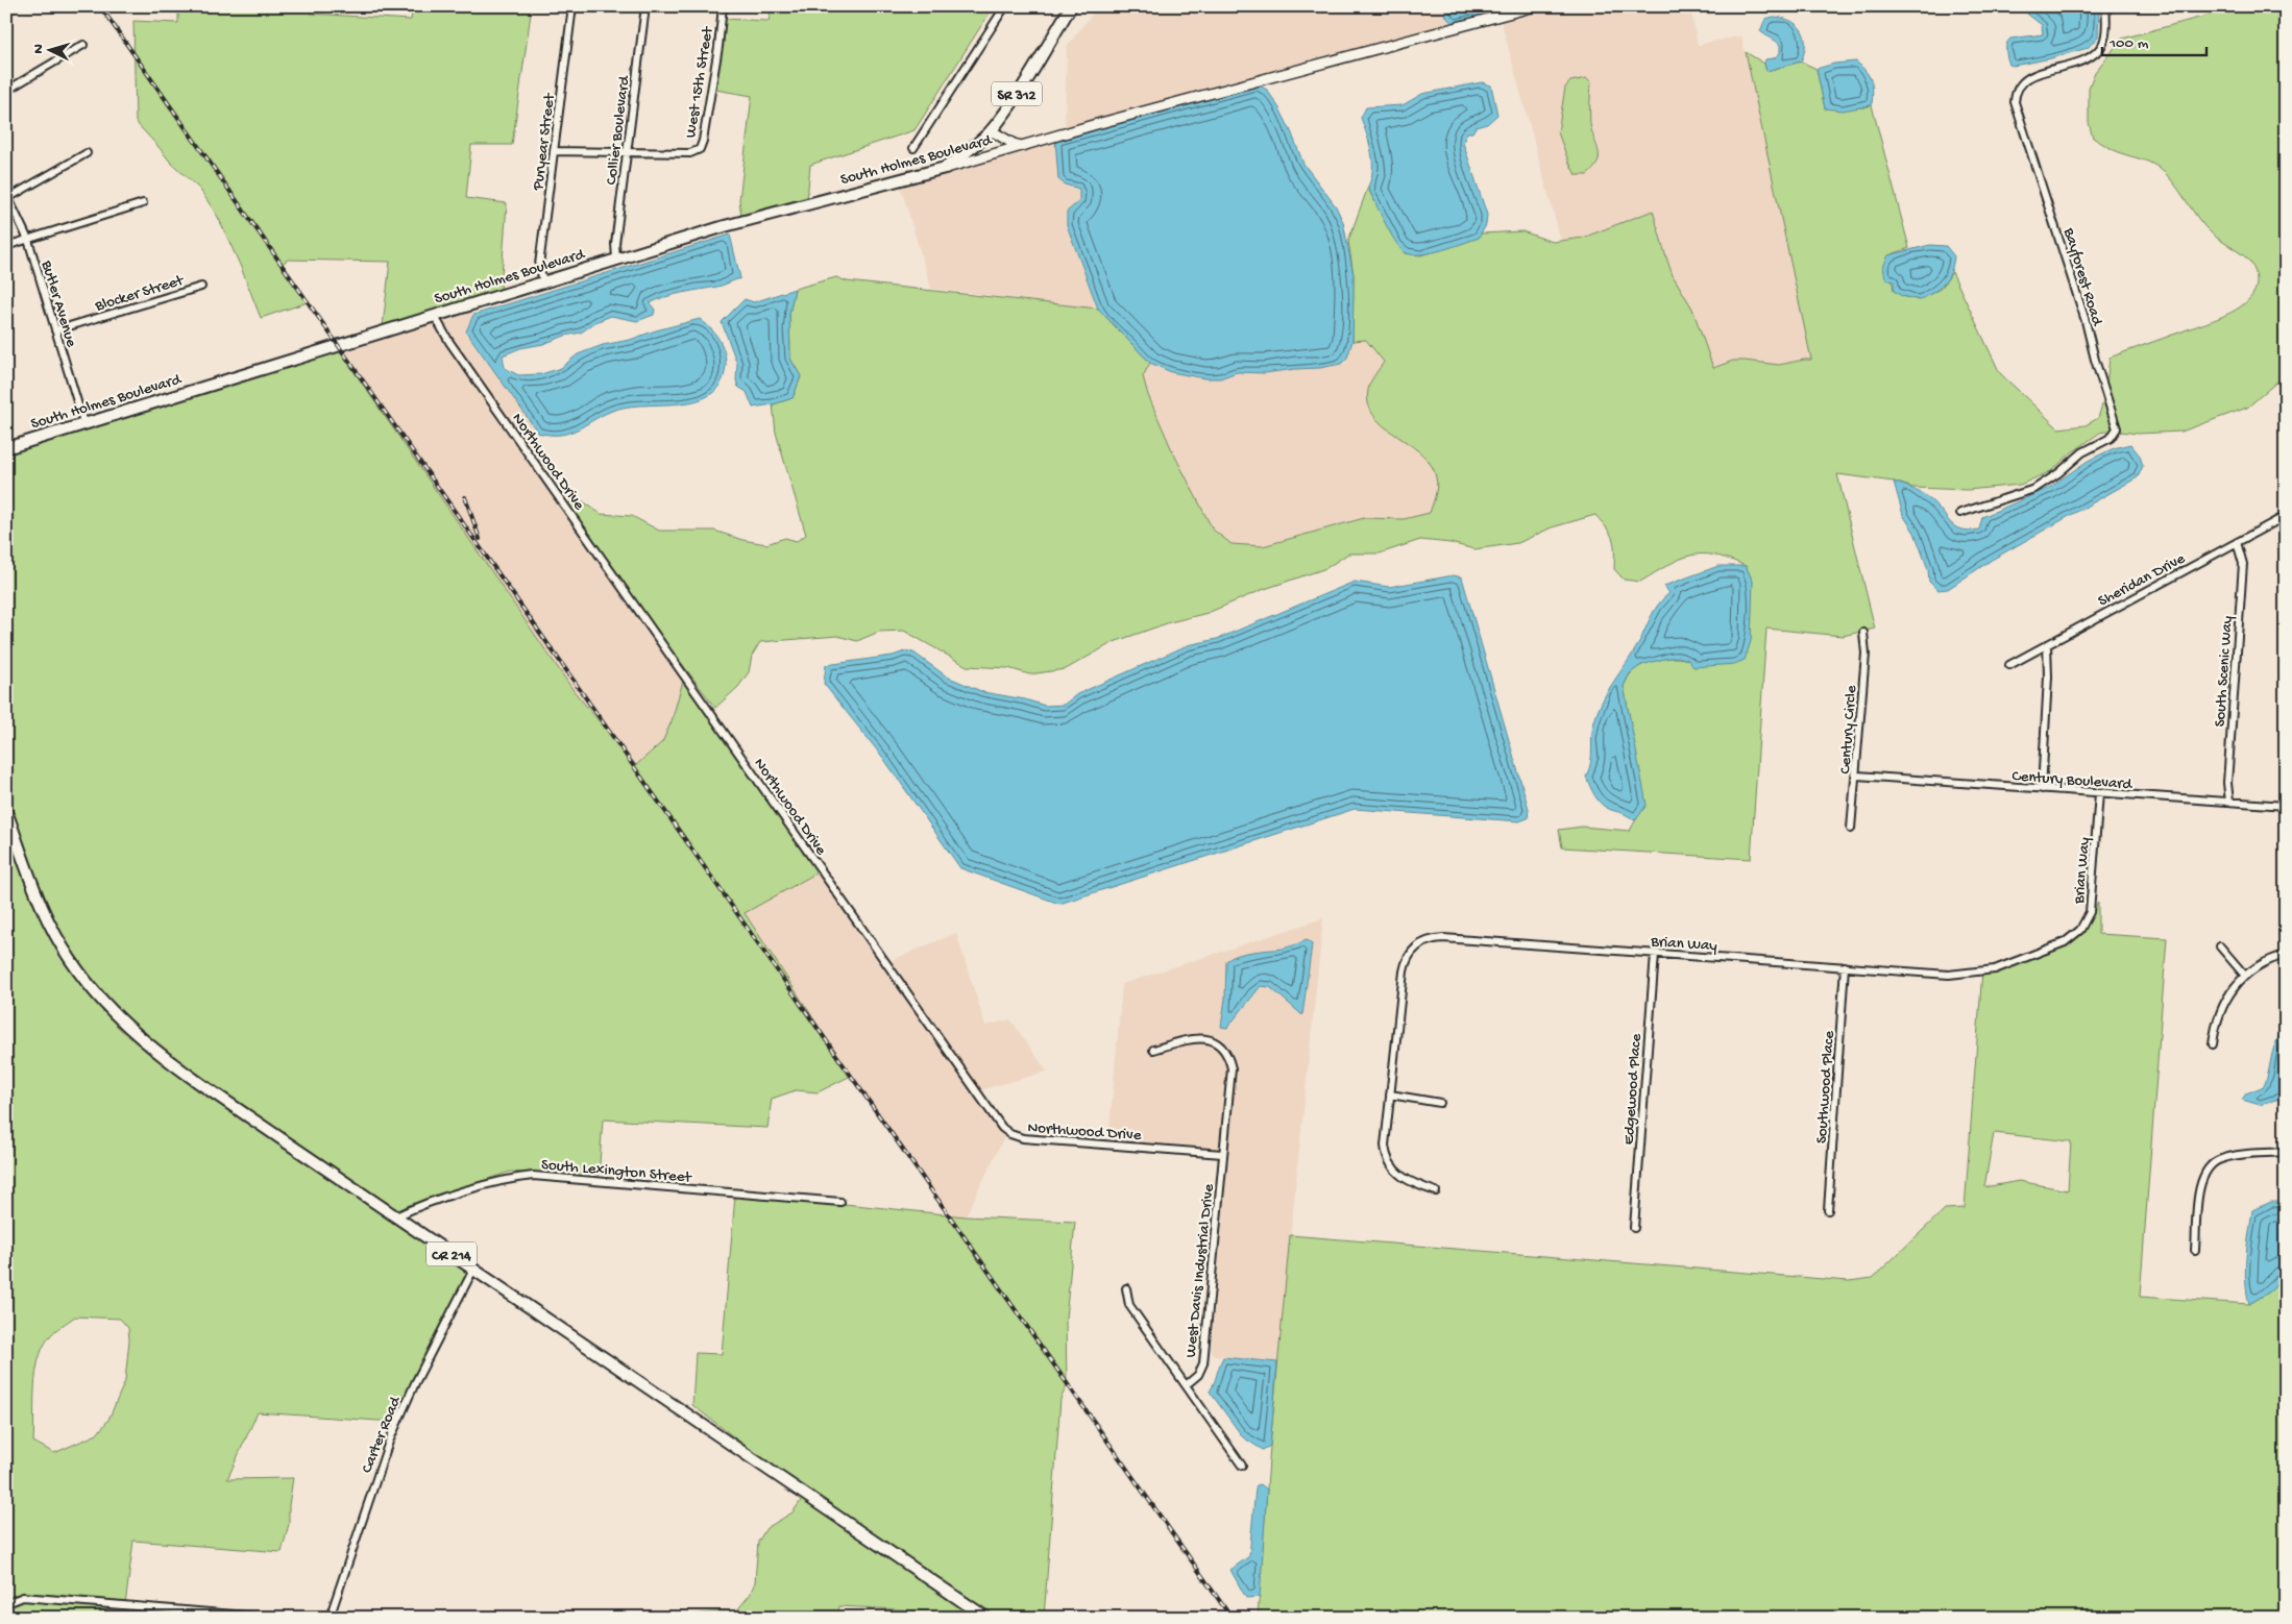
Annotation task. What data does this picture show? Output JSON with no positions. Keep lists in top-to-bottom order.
{
  "streets": {
    "main road": ["SR 312", "South Holmes Boulevard", "CR 214"],
    "street": [
      "West 15th Street",
      "Collier Boulevard",
      "Puryear Street",
      "Bayforest Road",
      "Blocker Street",
      "Butler Avenue",
      "Northwood Drive",
      "Sheridan Drive",
      "South Scenic Way",
      "Century Circle",
      "Century Boulevard",
      "Brian Way",
      "Southwood Place",
      "Edgewood Place",
      "South Lexington Street",
      "West Davis Industrial Drive",
      "Carter Road"
    ]
  },
  "crossings": [
    ["West 15th Street", "Collier Boulevard"],
    ["SR 312", "South Holmes Boulevard"],
    ["Collier Boulevard", "South Holmes Boulevard"],
    ["Puryear Street", "South Holmes Boulevard"],
    ["South Holmes Boulevard", "Butler Avenue"],
    ["South Holmes Boulevard", "Northwood Drive"],
    ["Blocker Street", "Butler Avenue"],
    ["Northwood Drive", "West Davis Industrial Drive"],
    ["Sheridan Drive", "South Scenic Way"],
    ["South Scenic Way", "Century Boulevard"],
    ["Century Circle", "Century Boulevard"],
    ["Century Boulevard", "Brian Way"],
    ["Brian Way", "Southwood Place"],
    ["Brian Way", "Edgewood Place"],
    ["South Lexington Street", "CR 214"],
    ["CR 214", "Carter Road"]
  ],
  "scale_bar": "100 m",
  "north": "left"
}
